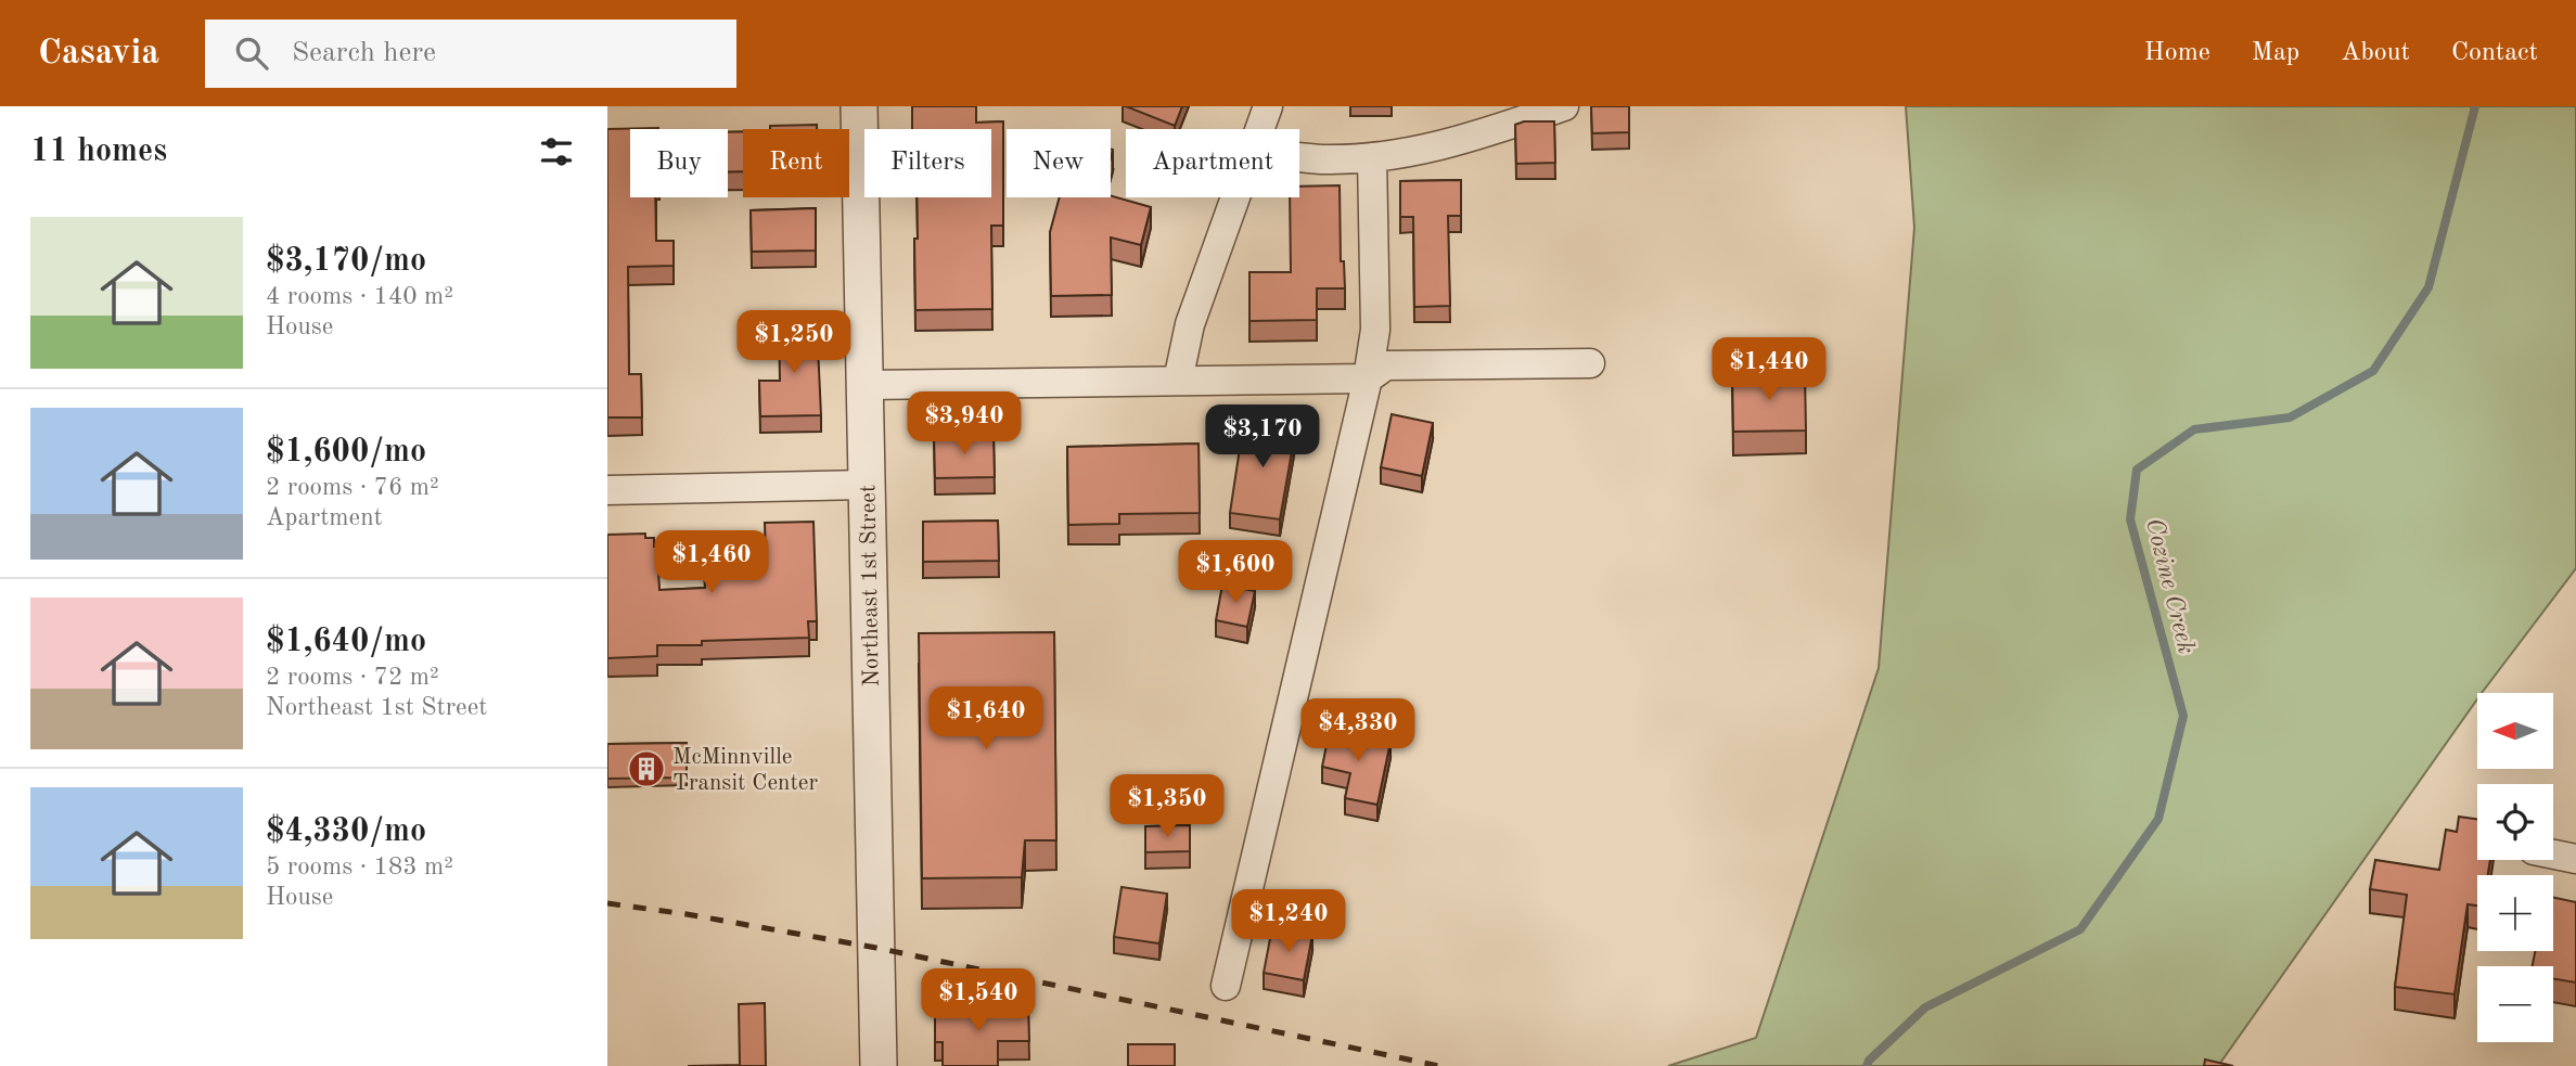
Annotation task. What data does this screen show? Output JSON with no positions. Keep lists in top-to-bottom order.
{
  "streets": {
    "street": ["Northeast 1st Street"]
  },
  "water": ["Cozine Creek"],
  "places": {
    "building": ["McMinnville Transit Center"]
  },
  "north": "left",
  "page": {
    "header": "Casavia",
    "search": "Search here",
    "nav": [
      "Home",
      "Map",
      "About",
      "Contact"
    ],
    "heading": "11 homes",
    "chip": [
      "Buy",
      "Rent",
      "Filters",
      "New",
      "Apartment"
    ],
    "list": [
      {
        "name": "$3,170/mo",
        "note": "4 rooms · 140 m² · House"
      },
      {
        "name": "$1,600/mo",
        "note": "2 rooms · 76 m² · Apartment"
      },
      {
        "name": "$1,640/mo",
        "note": "2 rooms · 72 m² · Northeast 1st Street"
      },
      {
        "name": "$4,330/mo",
        "note": "5 rooms · 183 m² · House"
      }
    ],
    "price": [
      "$1,250",
      "$1,440",
      "$3,940",
      "$3,170",
      "$1,460",
      "$1,600",
      "$1,640",
      "$4,330",
      "$1,350",
      "$1,240",
      "$1,540"
    ],
    "map_buttons": ["+", "−"]
  }
}
